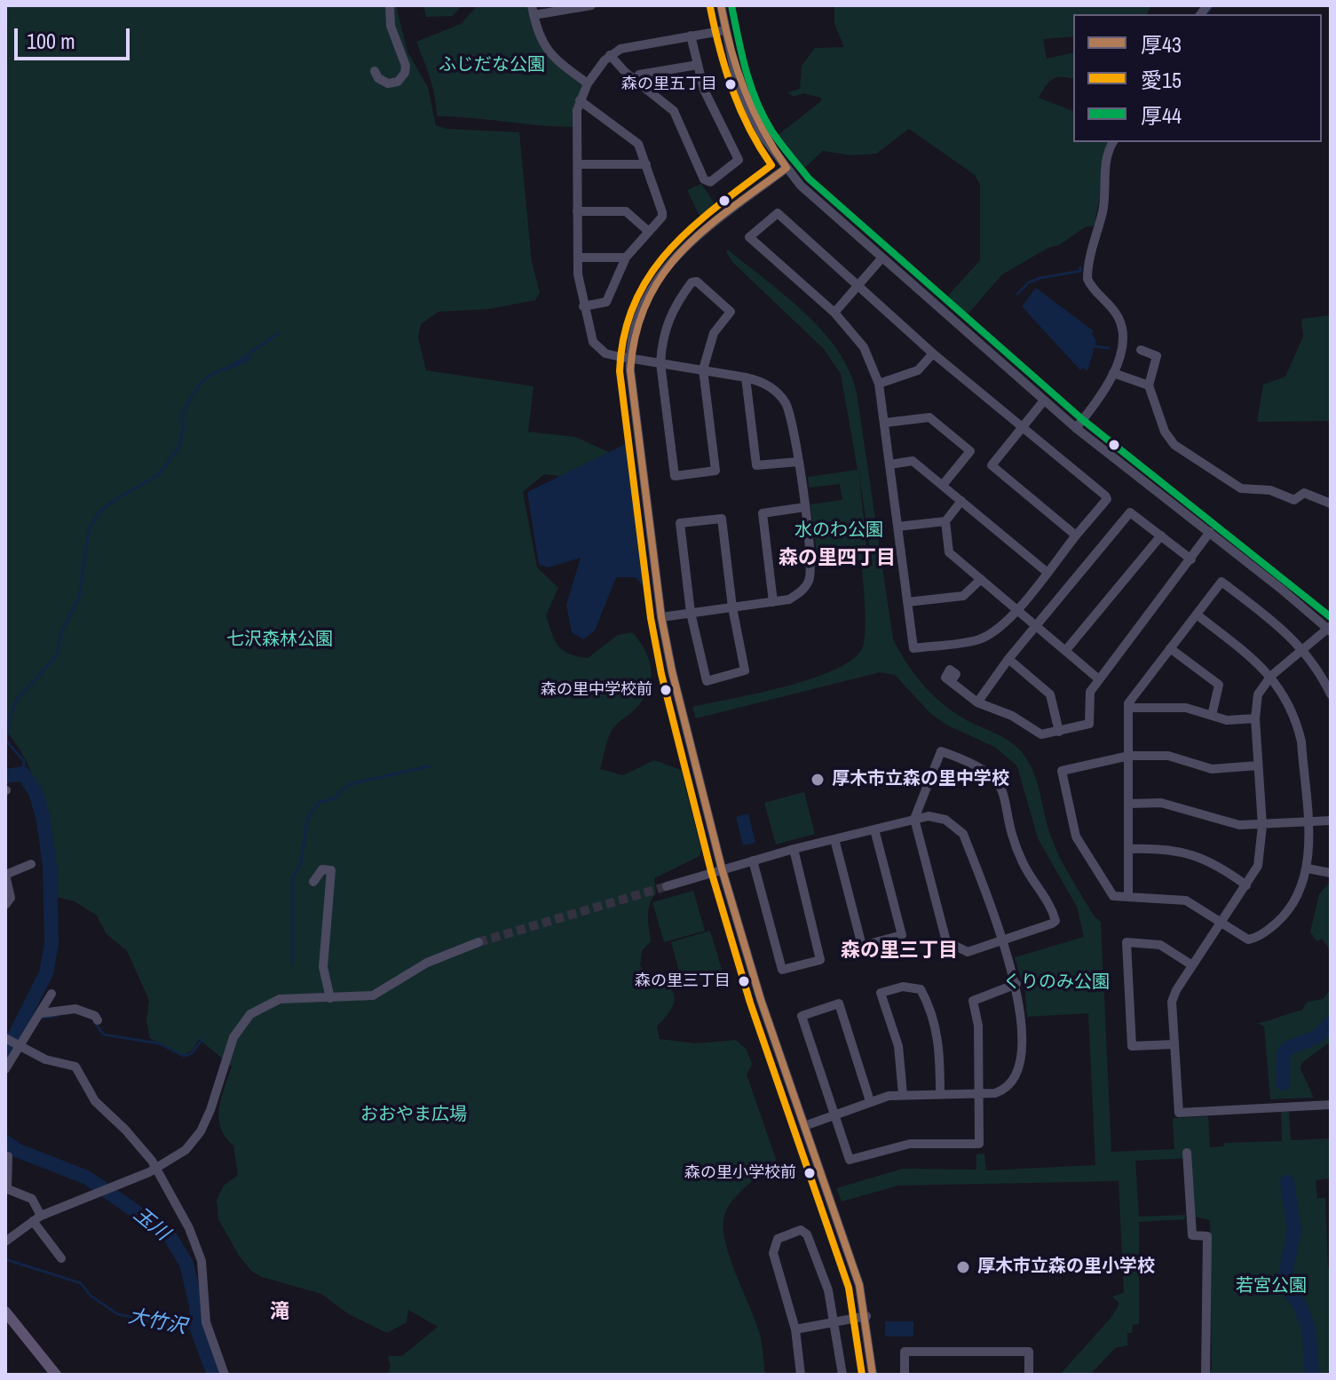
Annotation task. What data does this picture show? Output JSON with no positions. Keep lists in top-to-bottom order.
{
  "districts": ["森の里四丁目", "森の里三丁目", "滝"],
  "water": ["玉川", "大竹沢"],
  "parks": [
    "ふじだな公園",
    "水のわ公園",
    "七沢森林公園",
    "くりのみ公園",
    "おおやま広場",
    "若宮公園"
  ],
  "places": [
    "森の里五丁目",
    "森の里中学校前",
    "厚木市立森の里中学校",
    "森の里三丁目",
    "森の里小学校前",
    "厚木市立森の里小学校"
  ],
  "lines": ["transit line 厚43", "transit line 厚44", "transit line 愛15"],
  "legend": ["厚43", "愛15", "厚44"],
  "scale_bar": "100 m"
}
